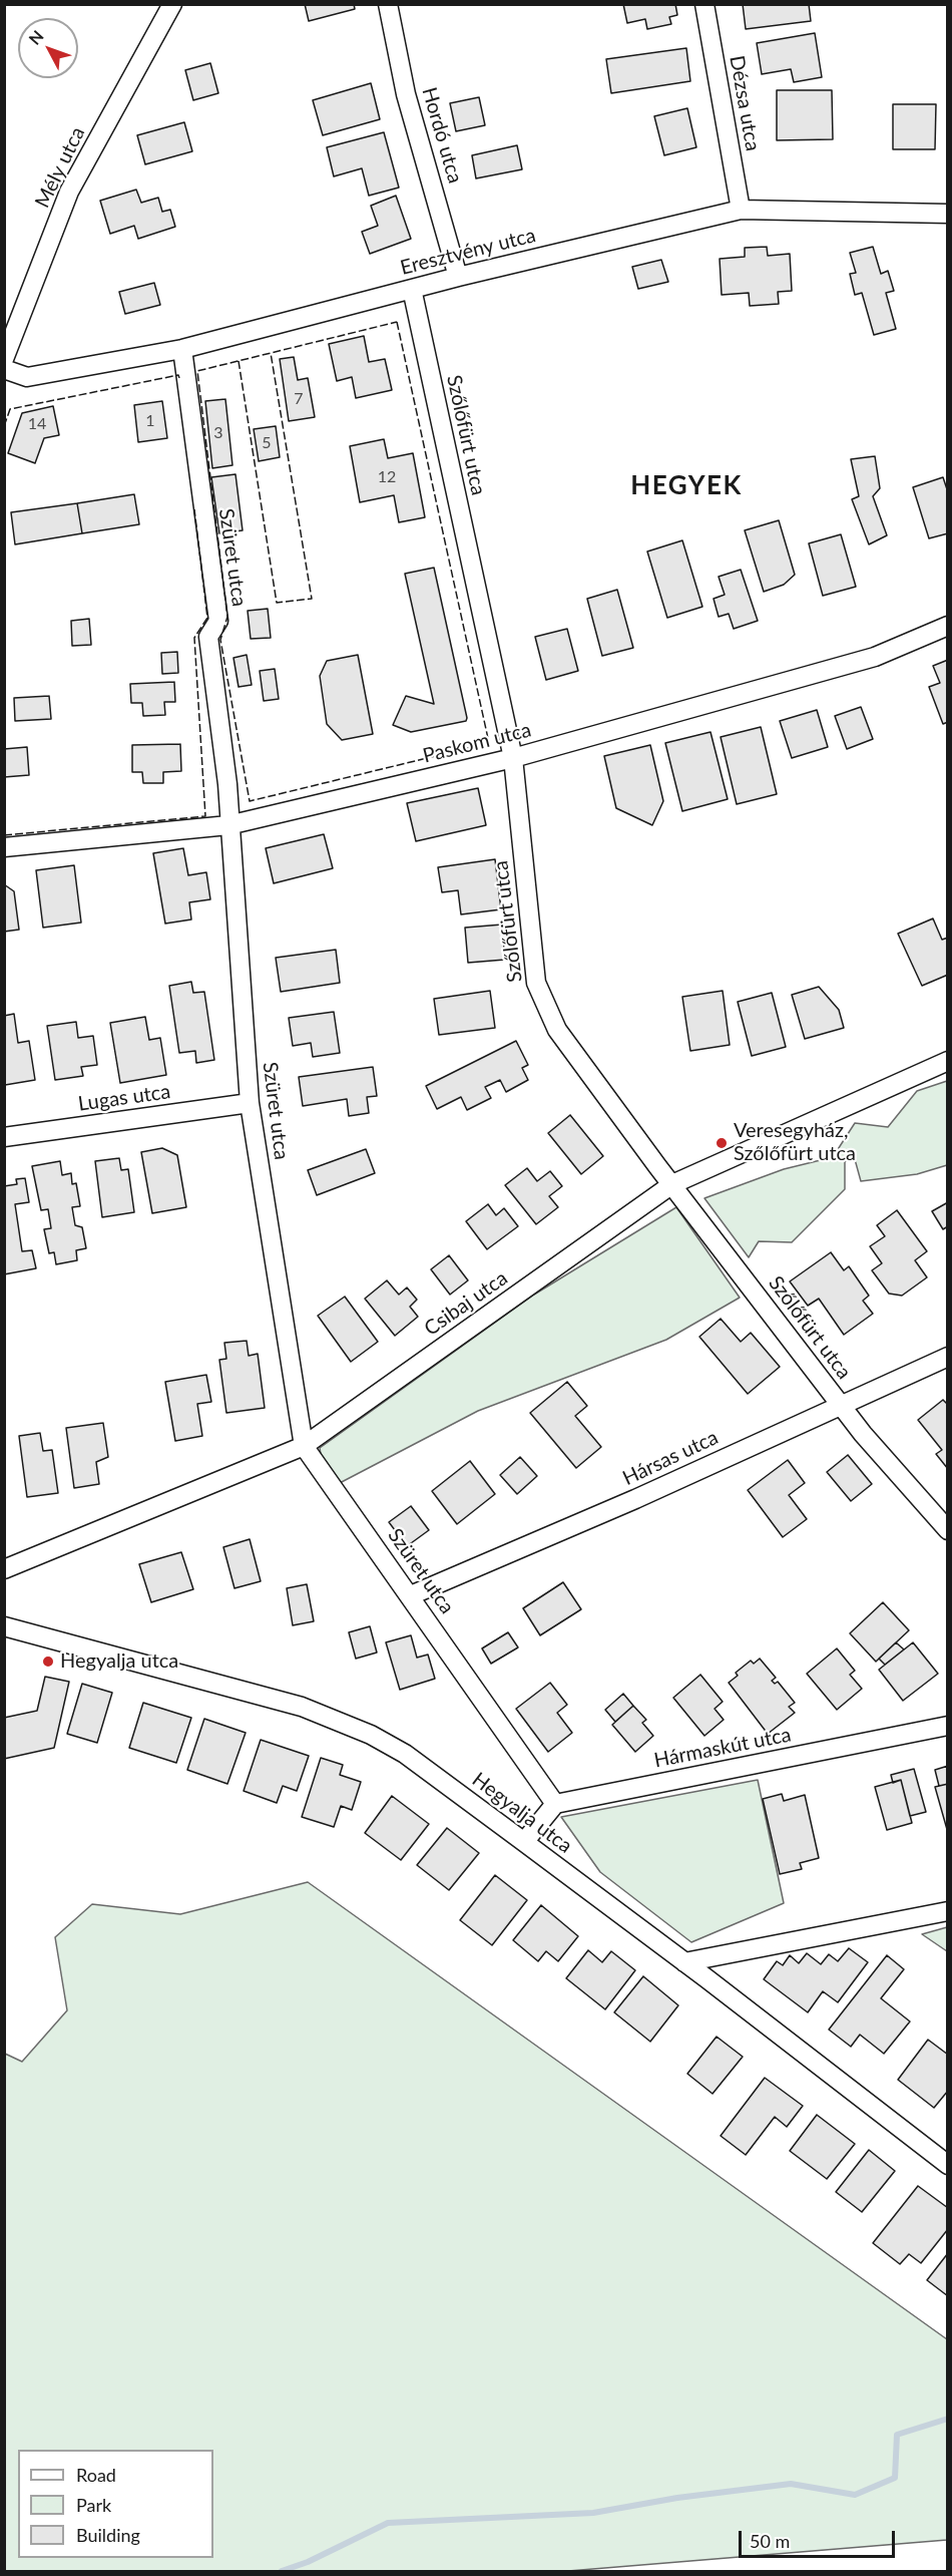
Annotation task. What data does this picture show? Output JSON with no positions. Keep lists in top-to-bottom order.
{
  "streets": {
    "street": [
      "Dézsa utca",
      "Hordó utca",
      "Mély utca",
      "Eresztvény utca",
      "Szőlőfürt utca",
      "Szüret utca",
      "Paskom utca",
      "Lugas utca",
      "Csibaj utca",
      "Hársas utca",
      "Hármaskút utca",
      "Hegyalja utca"
    ]
  },
  "crossings": [
    ["Dézsa utca", "Eresztvény utca"],
    ["Hordó utca", "Eresztvény utca"],
    ["Eresztvény utca", "Szőlőfürt utca"],
    ["Eresztvény utca", "Szüret utca"],
    ["Szőlőfürt utca", "Paskom utca"],
    ["Szőlőfürt utca", "Csibaj utca"],
    ["Szőlőfürt utca", "Hársas utca"],
    ["Szüret utca", "Paskom utca"],
    ["Szüret utca", "Lugas utca"],
    ["Szüret utca", "Csibaj utca"],
    ["Szüret utca", "Hársas utca"],
    ["Szüret utca", "Hármaskút utca"]
  ],
  "districts": ["HEGYEK"],
  "places": ["Veresegyház, Szőlőfürt utca", "Hegyalja utca"],
  "house_numbers": [
    "7",
    "1",
    "14",
    "3",
    "5",
    "12"
  ],
  "legend": ["Road", "Park", "Building"],
  "scale_bar": "50 m",
  "north": "top left"
}
